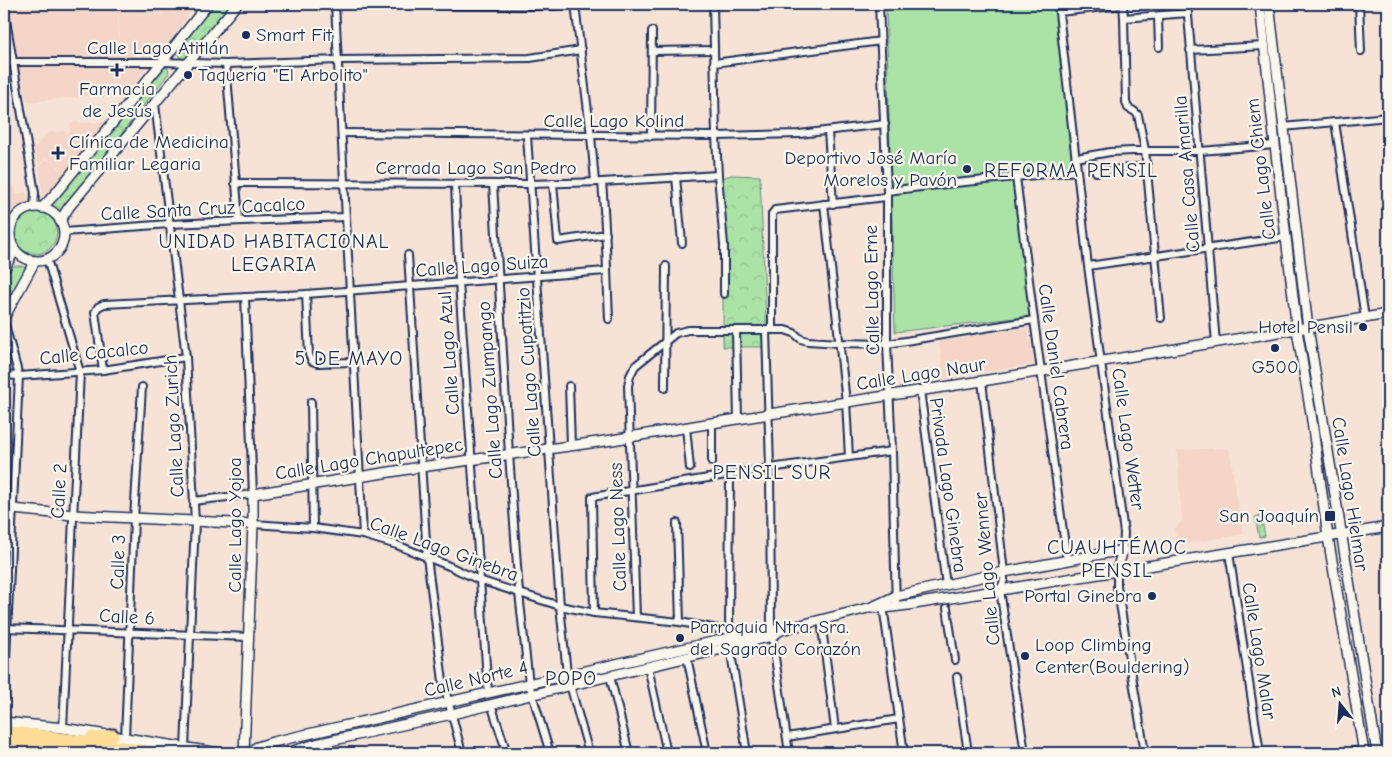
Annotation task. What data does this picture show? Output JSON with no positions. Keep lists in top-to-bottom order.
{
  "streets": {
    "street": [
      "Calle Lago Atitlán",
      "Calle Lago Kolind",
      "Cerrada Lago San Pedro",
      "Calle Lago Chiem",
      "Calle Casa Amarilla",
      "Calle Santa Cruz Cacalco",
      "Calle Lago Suiza",
      "Calle Lago Erne",
      "Calle Cacalco",
      "Calle Lago Azul",
      "Calle Daniel Cabrera",
      "Calle Lago Cupatitzio",
      "Calle Lago Naur",
      "Calle Lago Zumpango",
      "Calle Lago Zurich",
      "Calle Lago Wetter",
      "Calle Lago Chapultepec",
      "Privada Lago Ginebra",
      "Calle 2",
      "Calle Lago Hielmar",
      "Calle Lago Yojoa",
      "Calle Lago Ness",
      "Calle Lago Ginebra",
      "Calle 3",
      "Calle Lago Wenner",
      "Calle 6",
      "Calle Lago Malar",
      "Calle Norte 4"
    ]
  },
  "crossings": [
    ["Calle Lago Kolind", "Calle Lago Erne"],
    ["Calle Lago Kolind", "Calle Lago Cupatitzio"],
    ["Cerrada Lago San Pedro", "Calle Lago Azul"],
    ["Cerrada Lago San Pedro", "Calle Lago Cupatitzio"],
    ["Cerrada Lago San Pedro", "Calle Lago Zumpango"],
    ["Calle Lago Chiem", "Calle Lago Naur"],
    ["Calle Lago Chiem", "Calle Lago Hielmar"],
    ["Calle Casa Amarilla", "Calle Lago Naur"],
    ["Calle Santa Cruz Cacalco", "Calle Lago Zurich"],
    ["Calle Santa Cruz Cacalco", "Calle 2"],
    ["Calle Lago Suiza", "Calle Cacalco"],
    ["Calle Lago Suiza", "Calle Lago Azul"],
    ["Calle Lago Suiza", "Calle Lago Cupatitzio"],
    ["Calle Lago Suiza", "Calle Lago Zumpango"],
    ["Calle Lago Suiza", "Calle Lago Zurich"],
    ["Calle Lago Suiza", "Calle Lago Yojoa"],
    ["Calle Lago Erne", "Calle Lago Naur"],
    ["Calle Lago Erne", "Calle Lago Ness"],
    ["Calle Cacalco", "Calle Lago Zurich"],
    ["Calle Cacalco", "Calle 2"],
    ["Calle Lago Azul", "Calle Lago Chapultepec"],
    ["Calle Lago Azul", "Calle Lago Ginebra"],
    ["Calle Lago Azul", "Calle Norte 4"],
    ["Calle Daniel Cabrera", "Calle Lago Naur"],
    ["Calle Daniel Cabrera", "Calle Lago Ness"],
    ["Calle Lago Cupatitzio", "Calle Lago Naur"],
    ["Calle Lago Cupatitzio", "Calle Lago Chapultepec"],
    ["Calle Lago Cupatitzio", "Calle Lago Ginebra"],
    ["Calle Lago Cupatitzio", "Calle Norte 4"],
    ["Calle Lago Naur", "Calle Lago Wetter"],
    ["Calle Lago Naur", "Calle Lago Chapultepec"],
    ["Calle Lago Naur", "Privada Lago Ginebra"],
    ["Calle Lago Naur", "Calle Lago Hielmar"],
    ["Calle Lago Naur", "Calle Lago Ness"],
    ["Calle Lago Naur", "Calle Lago Wenner"],
    ["Calle Lago Zumpango", "Calle Lago Chapultepec"],
    ["Calle Lago Zumpango", "Calle Lago Ginebra"],
    ["Calle Lago Zumpango", "Calle Norte 4"],
    ["Calle Lago Zurich", "Calle Lago Chapultepec"],
    ["Calle Lago Zurich", "Calle Lago Ginebra"],
    ["Calle Lago Zurich", "Calle 6"],
    ["Calle Lago Chapultepec", "Calle Lago Yojoa"],
    ["Calle 2", "Calle Lago Ginebra"],
    ["Calle 2", "Calle 6"],
    ["Calle Lago Yojoa", "Calle Lago Ginebra"],
    ["Calle Lago Yojoa", "Calle 6"],
    ["Calle Lago Yojoa", "Calle Norte 4"],
    ["Calle Lago Ness", "Calle Lago Ginebra"],
    ["Calle Lago Ginebra", "Calle 3"],
    ["Calle Lago Ginebra", "Calle Norte 4"],
    ["Calle 3", "Calle 6"]
  ],
  "districts": [
    "REFORMA PENSIL",
    "UNIDAD HABITACIONAL LEGARIA",
    "5 DE MAYO",
    "PENSIL SUR",
    "CUAUHTÉMOC PENSIL",
    "POPO"
  ],
  "places": {
    "other": [
      "Smart Fit",
      "Taquería \"El Arbolito\"",
      "Deportivo José María Morelos y Pavón",
      "Hotel Pensil",
      "G500",
      "Portal Ginebra",
      "Parroquia Ntra. Sra. del Sagrado Corazón",
      "Loop Climbing Center(Bouldering)"
    ],
    "health": ["Farmacia de Jesús", "Clínica de Medicina Familiar Legaria"],
    "transit": ["San Joaquín"]
  },
  "north": "top"
}
